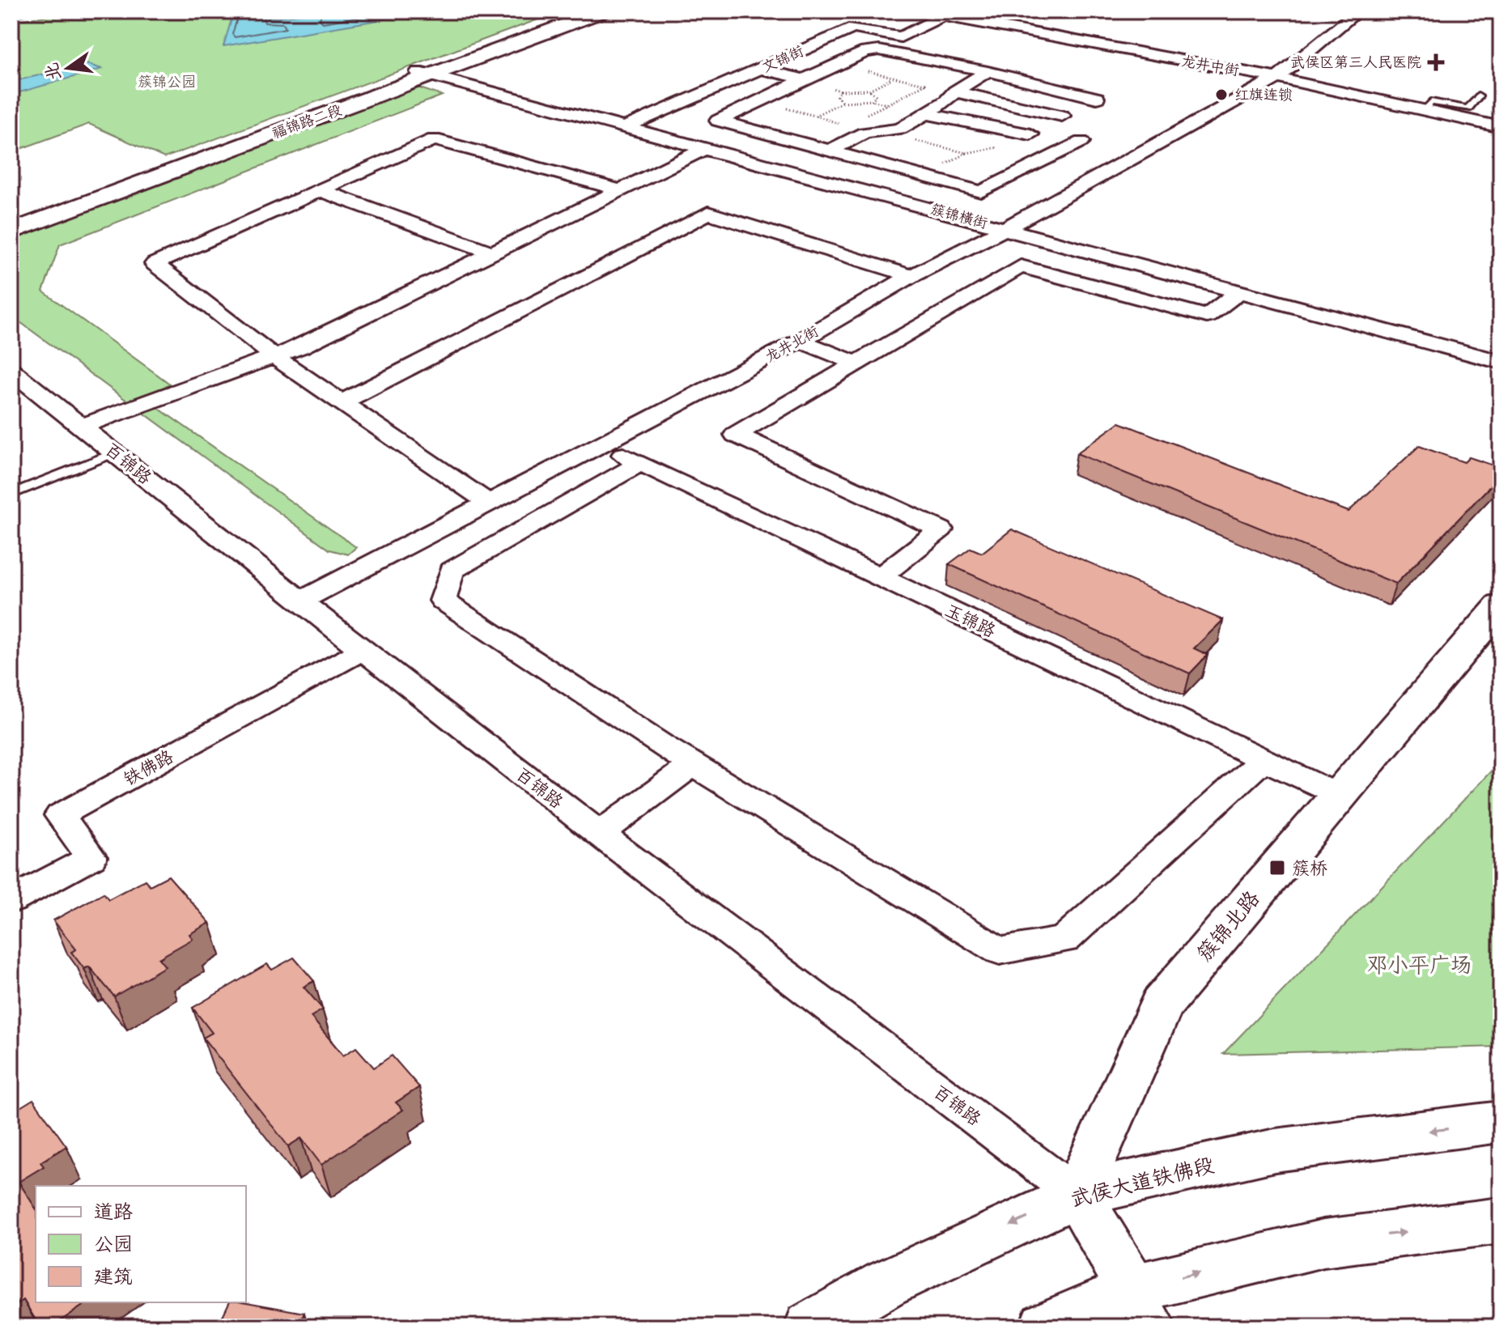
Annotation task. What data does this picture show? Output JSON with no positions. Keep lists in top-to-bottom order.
{
  "streets": {
    "street": [
      "文锦街",
      "龙井中街",
      "福锦路二段",
      "簇锦横街",
      "龙井北街",
      "百锦路",
      "玉锦路",
      "铁佛路",
      "簇锦北路",
      "武侯大道铁佛段"
    ]
  },
  "crossings": [
    ["文锦街", "龙井中街"],
    ["文锦街", "簇锦横街"],
    ["龙井中街", "龙井北街"],
    ["福锦路二段", "簇锦横街"],
    ["簇锦横街", "龙井北街"],
    ["龙井北街", "百锦路"],
    ["龙井北街", "玉锦路"],
    ["百锦路", "铁佛路"],
    ["百锦路", "簇锦北路"],
    ["百锦路", "武侯大道铁佛段"],
    ["玉锦路", "簇锦北路"],
    ["簇锦北路", "武侯大道铁佛段"]
  ],
  "parks": ["簇锦公园", "邓小平广场"],
  "places": {
    "health": ["武侯区第三人民医院"],
    "other": ["红旗连锁"],
    "transit": ["簇桥"]
  },
  "legend": ["道路", "公园", "建筑"],
  "north": "left"
}
